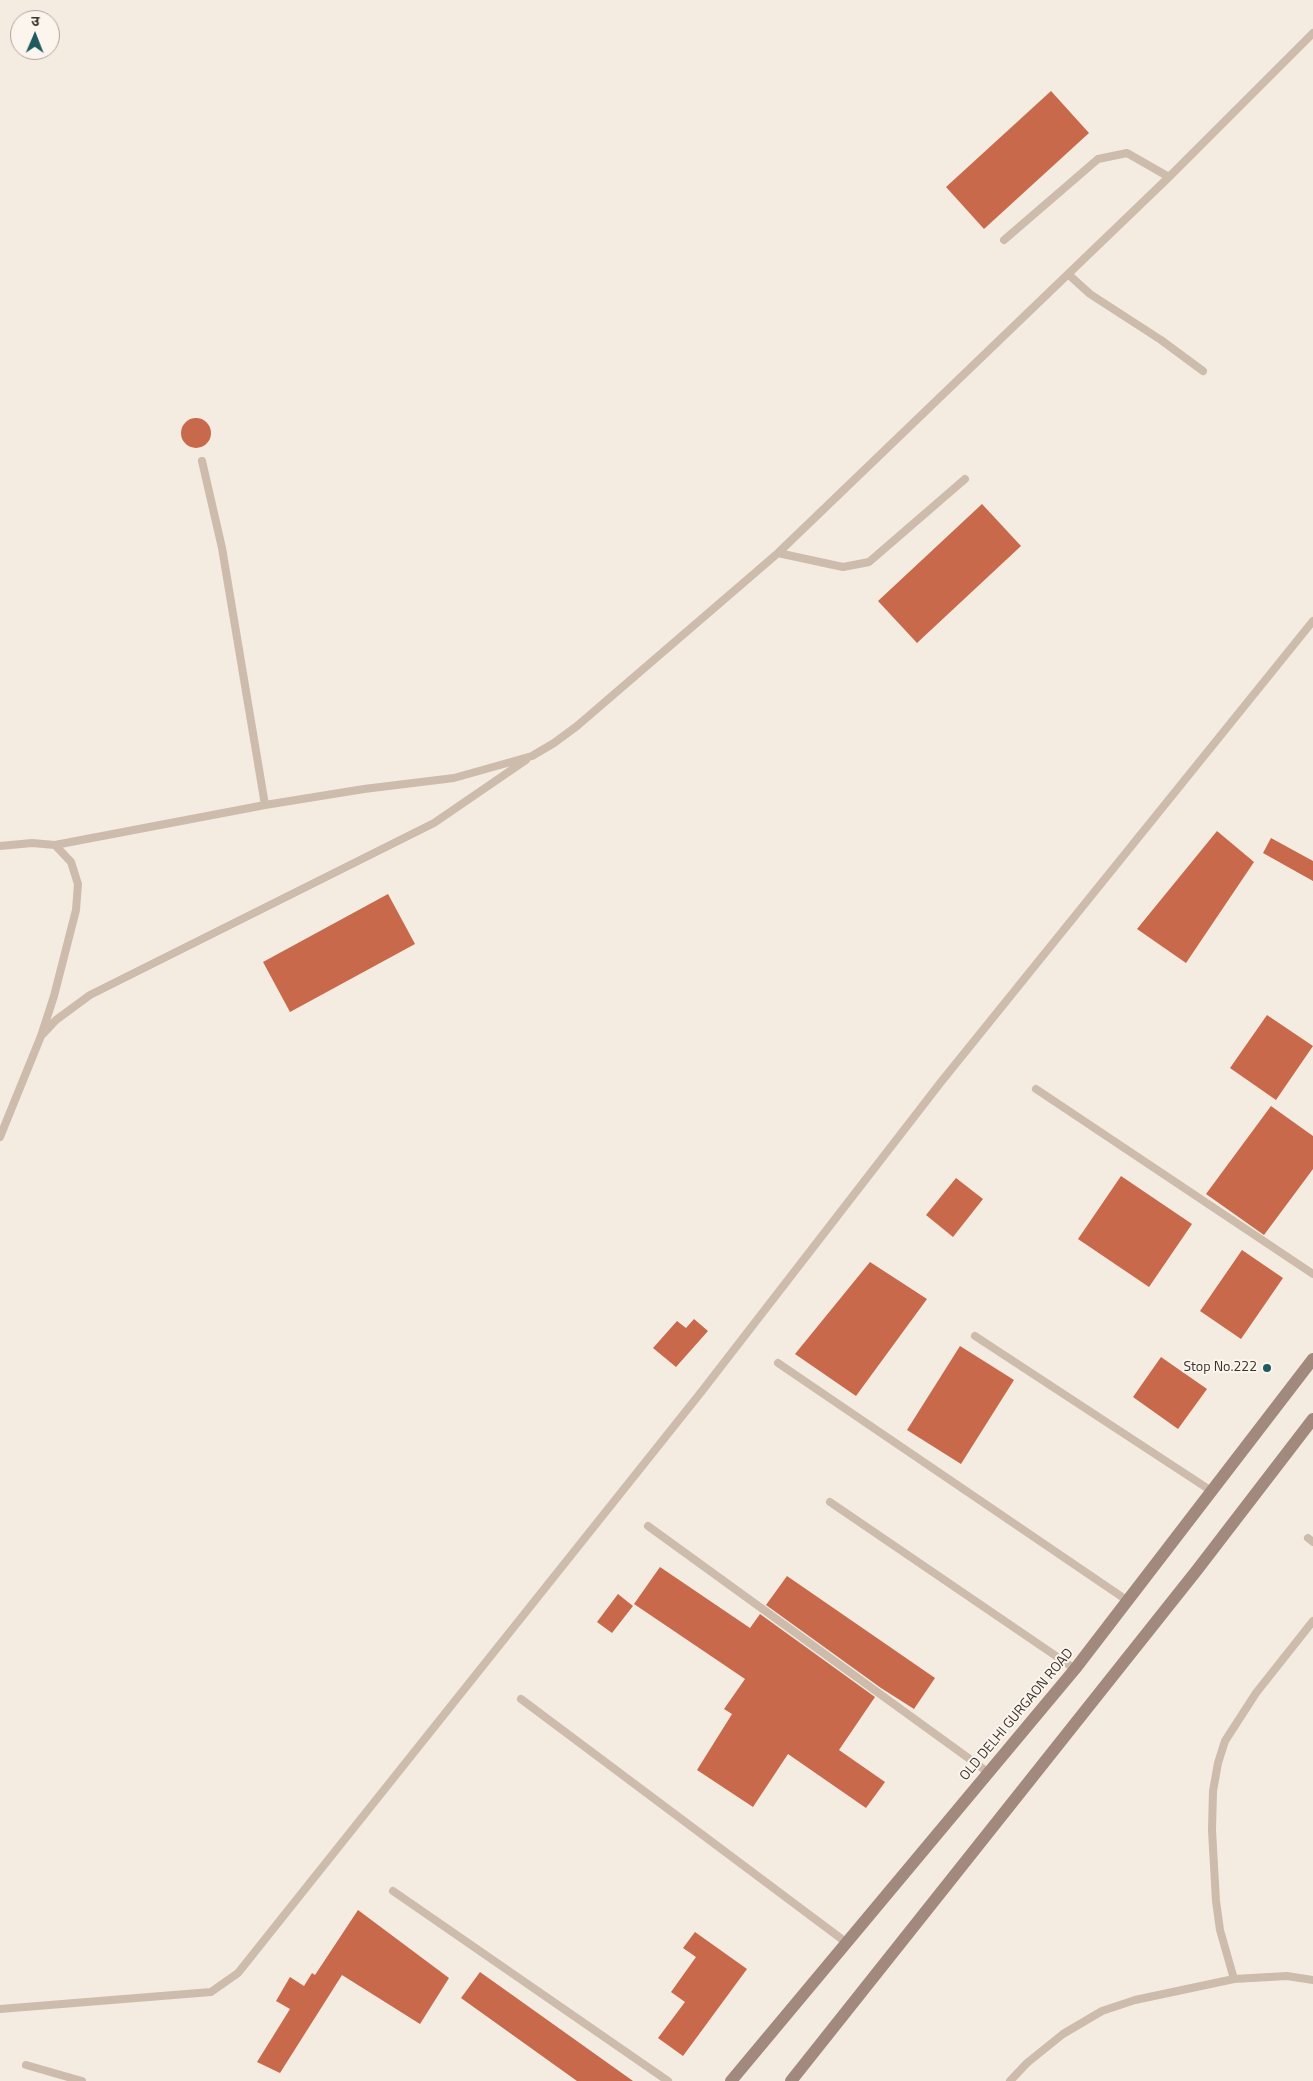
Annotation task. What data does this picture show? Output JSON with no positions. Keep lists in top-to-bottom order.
{
  "streets": {
    "main road": ["OLD DELHI GURGAON ROAD"]
  },
  "places": ["Stop No.222"],
  "north": "top"
}
